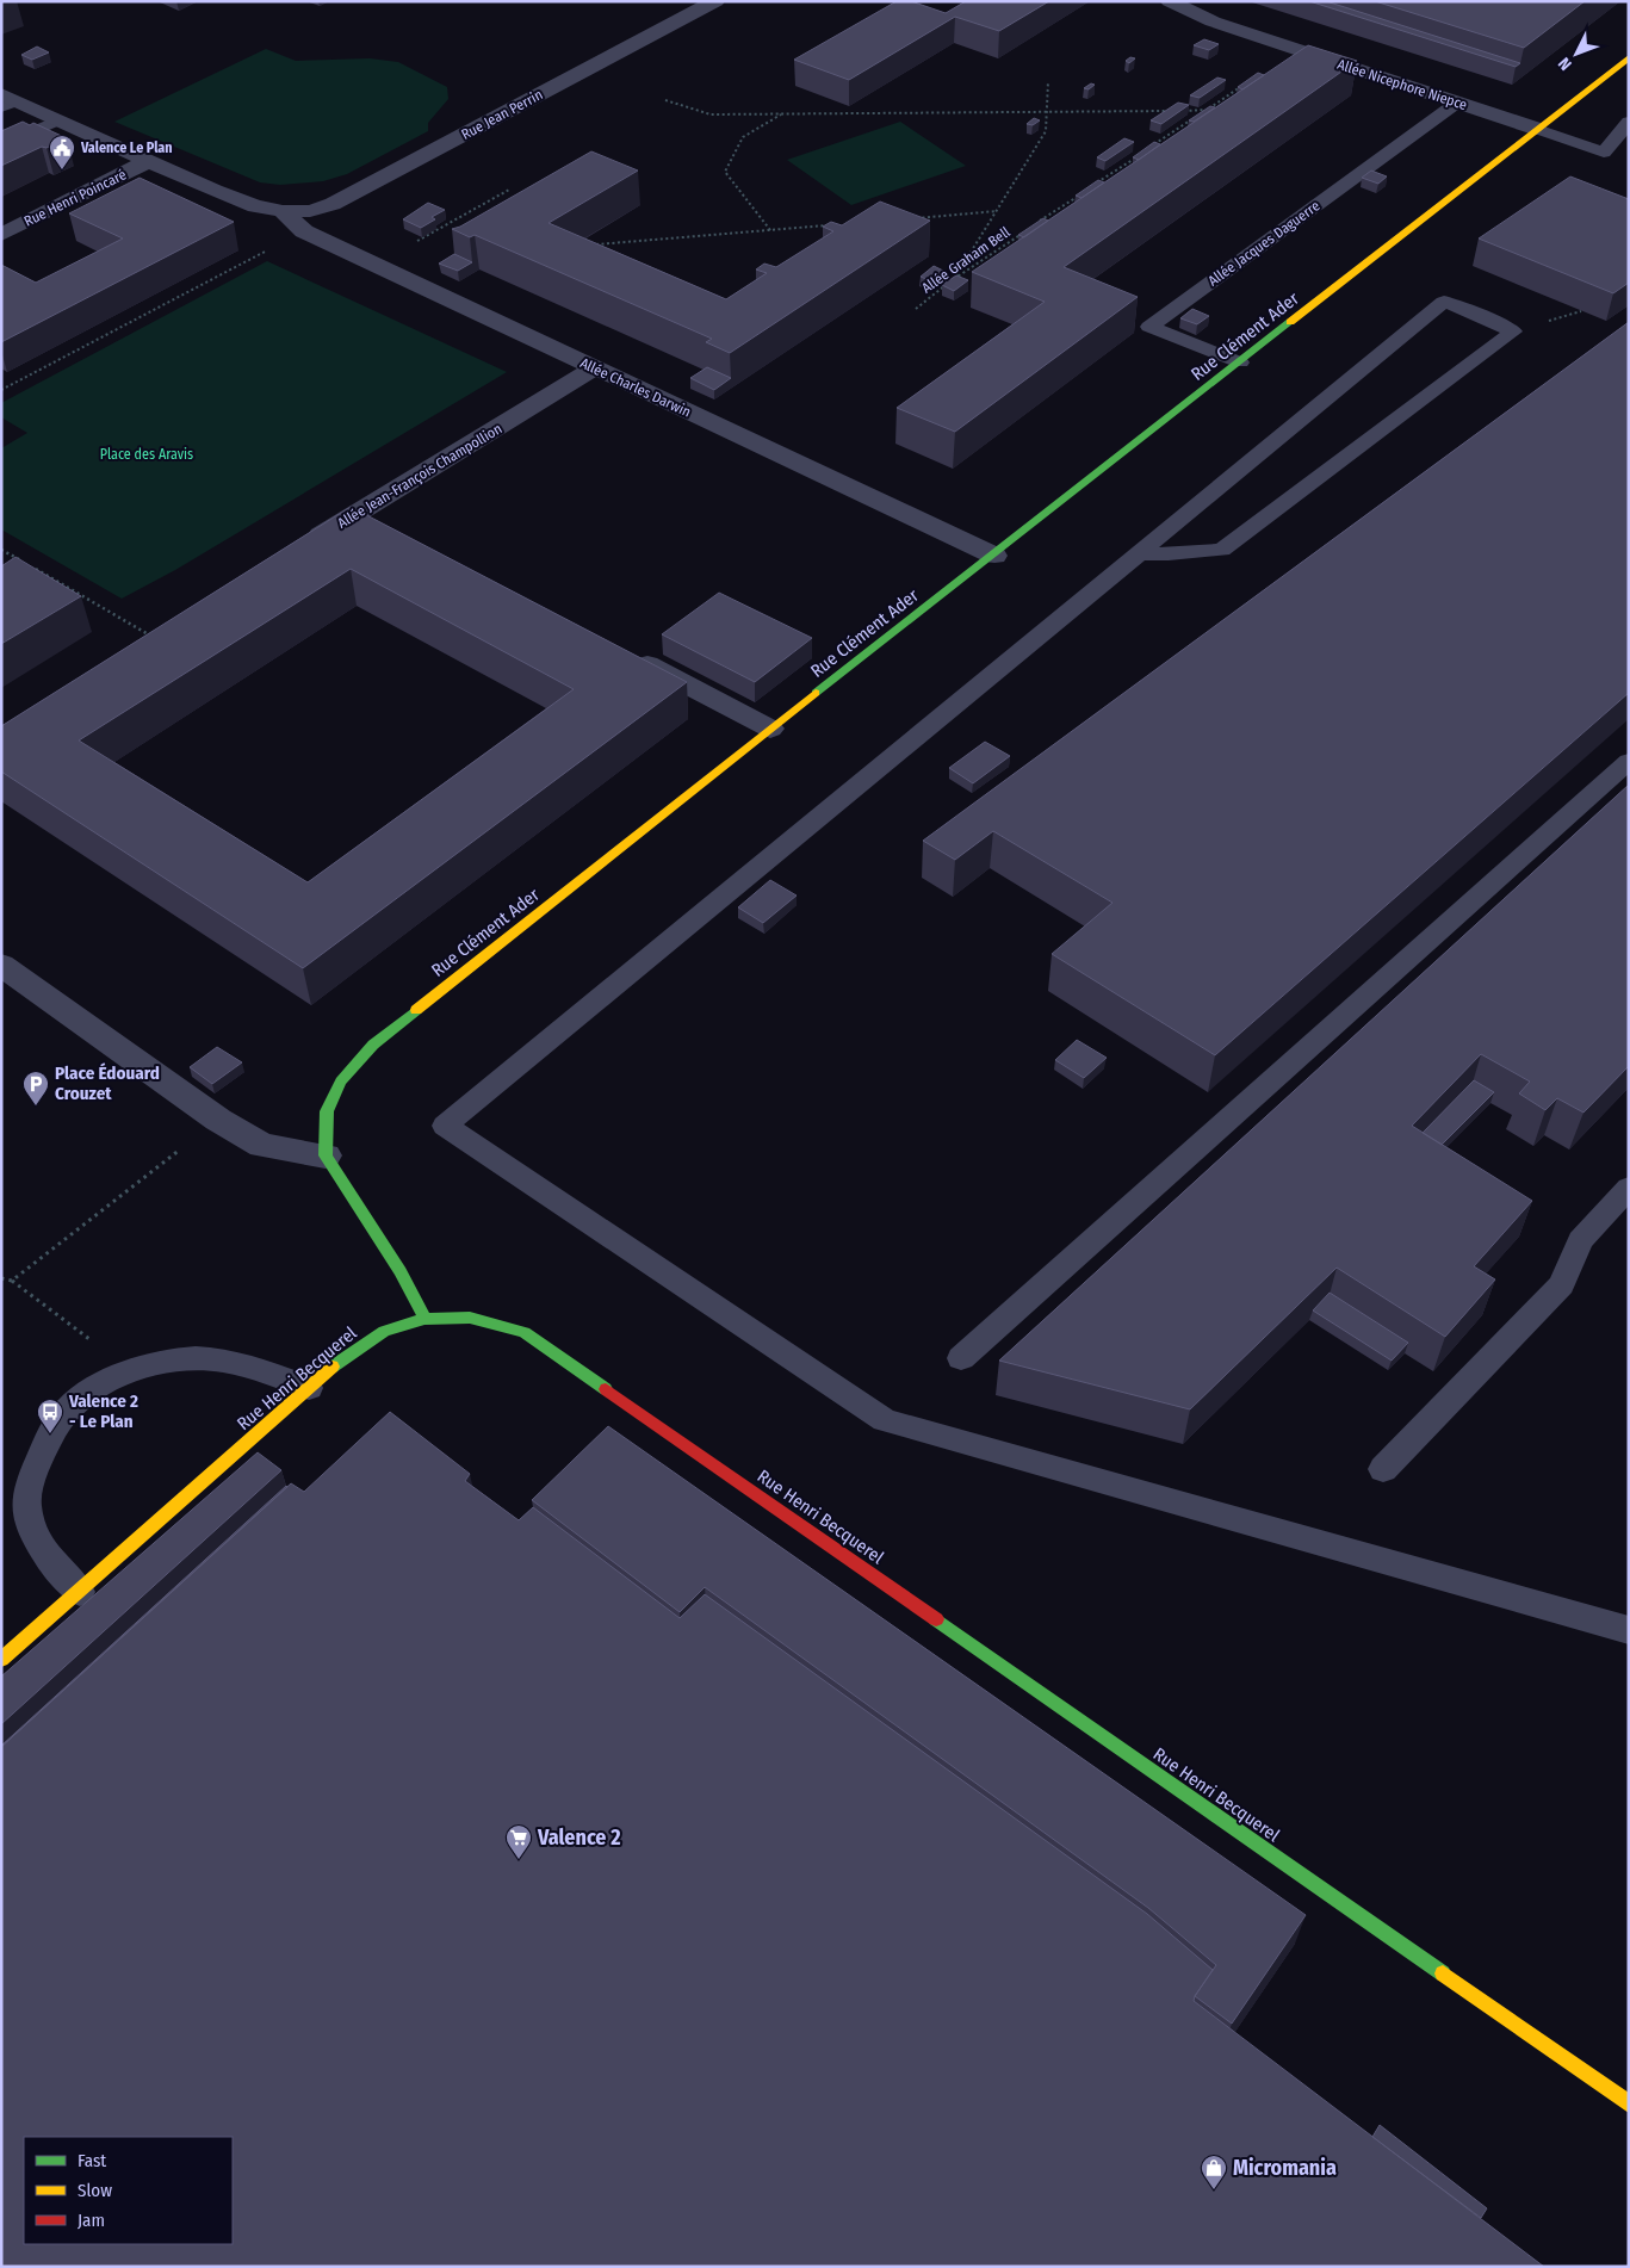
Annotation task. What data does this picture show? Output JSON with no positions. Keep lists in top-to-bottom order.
{
  "streets": {
    "street": [
      "Allée Nicephore Niepce",
      "Rue Jean Perrin",
      "Rue Henri Poincaré",
      "Rue Clément Ader",
      "Allée Charles Darwin",
      "Allée Jean-François Champollion",
      "Rue Henri Becquerel"
    ],
    "lane": ["Allée Jacques Daguerre"],
    "path": ["Allée Graham Bell"]
  },
  "crossings": [
    ["Allée Nicephore Niepce", "Allée Jacques Daguerre"],
    ["Allée Nicephore Niepce", "Rue Clément Ader"],
    ["Rue Jean Perrin", "Rue Henri Poincaré"],
    ["Rue Jean Perrin", "Allée Charles Darwin"],
    ["Allée Jacques Daguerre", "Rue Clément Ader"],
    ["Rue Clément Ader", "Allée Charles Darwin"],
    ["Allée Charles Darwin", "Allée Jean-François Champollion"]
  ],
  "parks": ["Place des Aravis"],
  "places": {
    "public building": ["Valence Le Plan"],
    "parking": ["Place Édouard Crouzet"],
    "bus stop": ["Valence 2 - Le Plan"],
    "supermarket": ["Valence 2"],
    "shop": ["Micromania"]
  },
  "legend": ["Fast", "Slow", "Jam"],
  "north": "bottom left"
}
